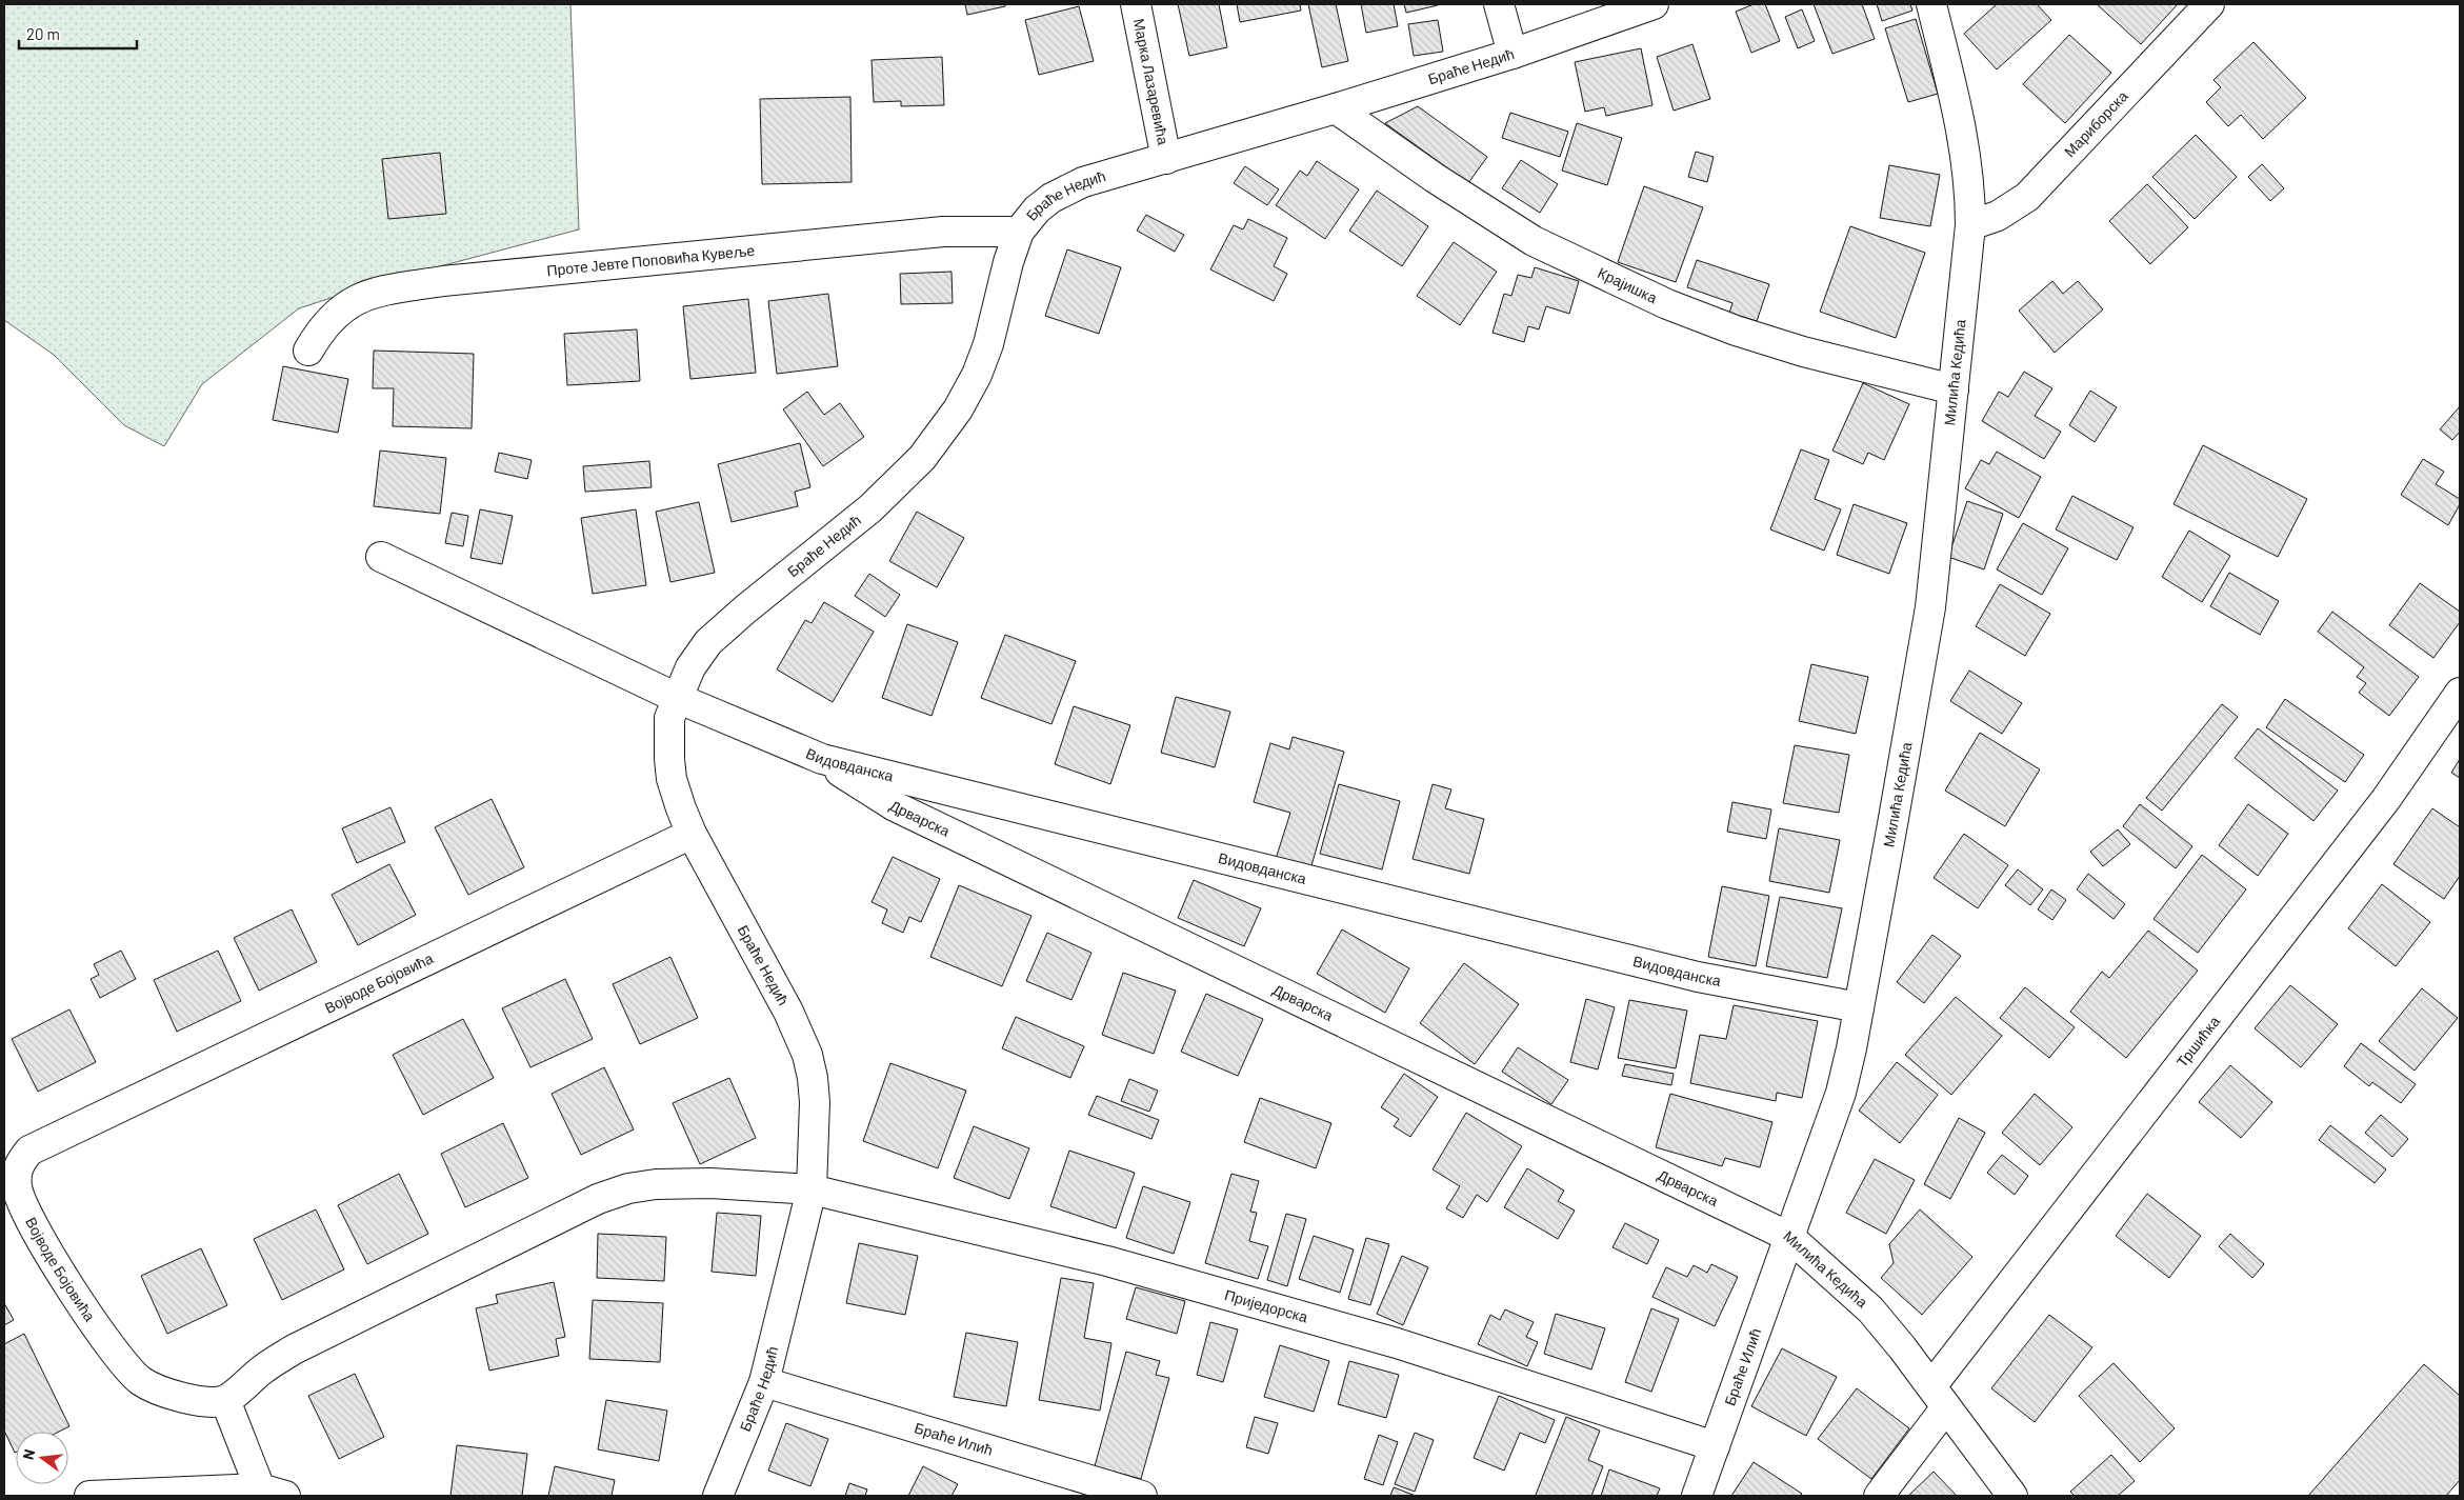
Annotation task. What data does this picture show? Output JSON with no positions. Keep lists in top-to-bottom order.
{
  "streets": {
    "street": [
      "Браће Недић",
      "Марка Лазаревића",
      "Мариборска",
      "Проте Јевте Поповића Кувеље",
      "Крајишка",
      "Милића Кедића",
      "Видовданска",
      "Дрварска",
      "Војводе Бојовића",
      "Тршићка",
      "Приједорска",
      "Браће Илић"
    ]
  },
  "crossings": [
    ["Браће Недић", "Марка Лазаревића"],
    ["Браће Недић", "Проте Јевте Поповића Кувеље"],
    ["Браће Недић", "Крајишка"],
    ["Браће Недић", "Видовданска"],
    ["Браће Недић", "Војводе Бојовића"],
    ["Браће Недић", "Приједорска"],
    ["Браће Недић", "Браће Илић"],
    ["Мариборска", "Милића Кедића"],
    ["Крајишка", "Милића Кедића"],
    ["Милића Кедића", "Видовданска"],
    ["Милића Кедића", "Дрварска"],
    ["Милића Кедића", "Тршићка"],
    ["Милића Кедића", "Браће Илић"],
    ["Видовданска", "Дрварска"],
    ["Дрварска", "Браће Илић"],
    ["Приједорска", "Браће Илић"]
  ],
  "scale_bar": "20 m",
  "north": "left"
}
